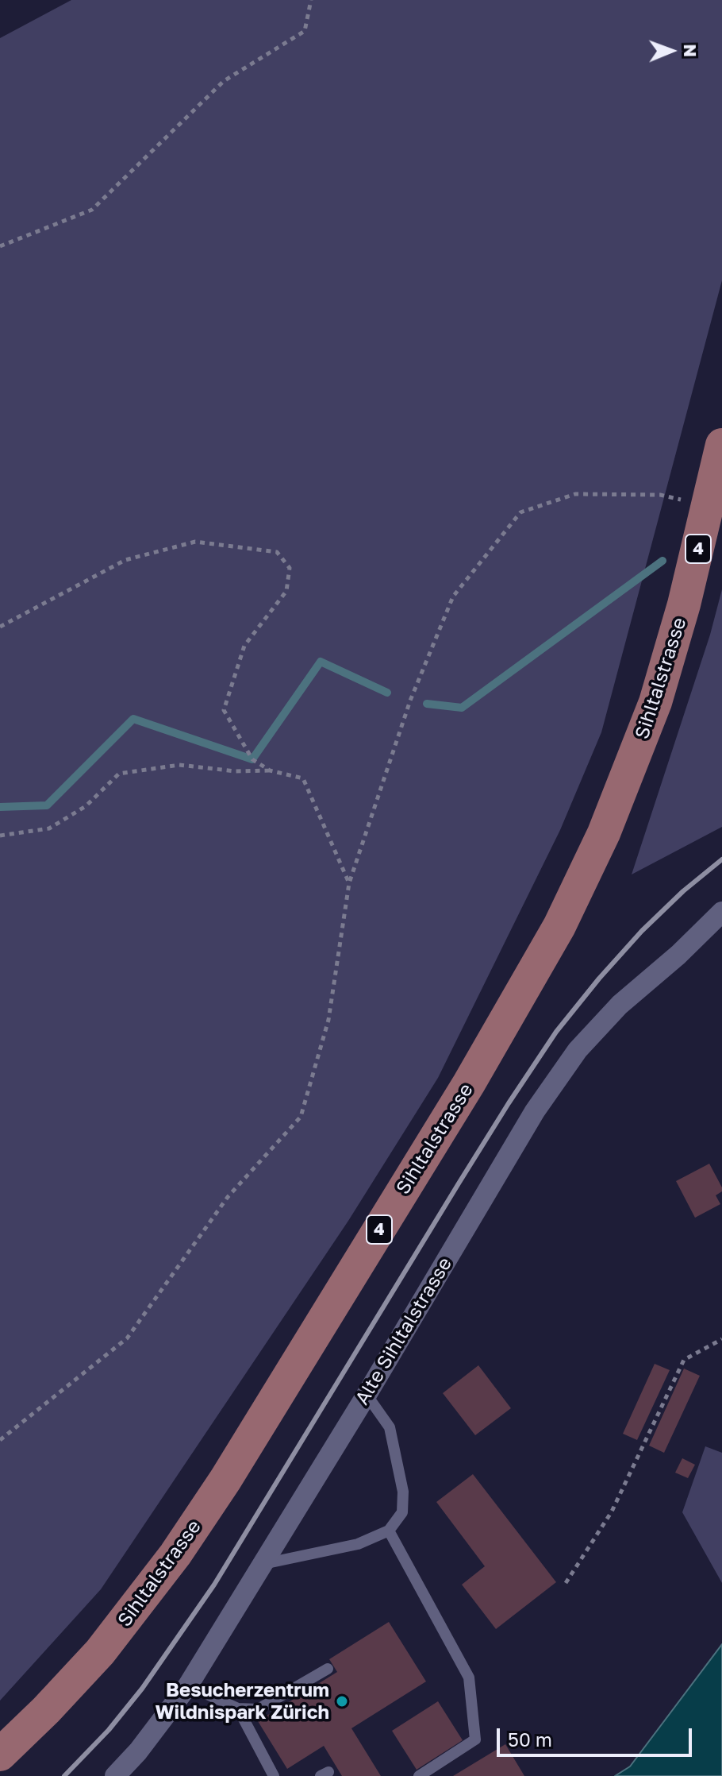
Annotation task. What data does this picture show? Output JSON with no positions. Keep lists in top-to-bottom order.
{
  "streets": {
    "main road": ["4", "Sihltalstrasse"],
    "street": ["Alte Sihltalstrasse"]
  },
  "places": ["Besucherzentrum Wildnispark Zürich"],
  "scale_bar": "50 m",
  "north": "right"
}
